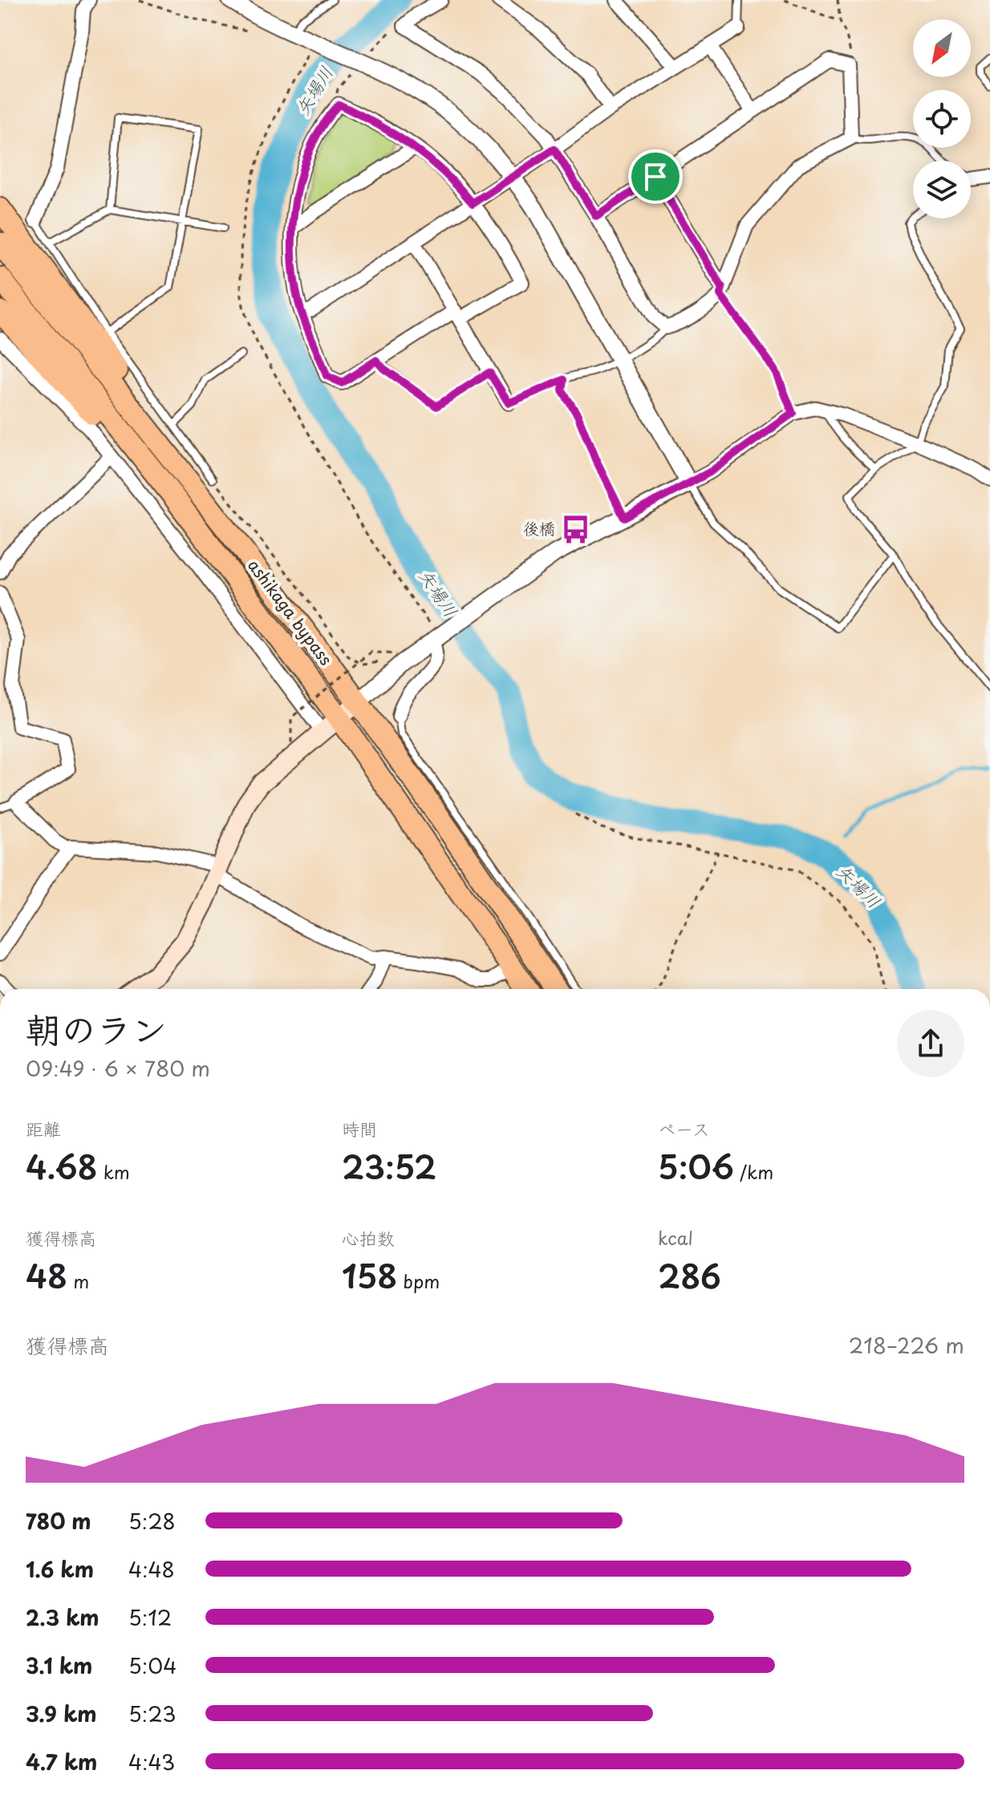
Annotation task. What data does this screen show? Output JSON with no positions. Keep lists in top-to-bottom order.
{
  "streets": {
    "highway": ["ashikaga bypass"]
  },
  "water": ["矢場川"],
  "places": {
    "bus stop": ["後橋"]
  },
  "north": "bottom left",
  "page": {
    "heading": ["朝のラン", "09:49 · 6 × 780 m"],
    "stats": [
      ["距離", "4.68 km"],
      ["時間", "23:52"],
      ["ペース", "5:06 /km"],
      ["獲得標高", "48 m"],
      ["心拍数", "158 bpm"],
      ["kcal", "286"]
    ],
    "chart": ["獲得標高", "218–226 m"],
    "list": [
      {
        "name": "780 m",
        "note": "5:28"
      },
      {
        "name": "1.6 km",
        "note": "4:48"
      },
      {
        "name": "2.3 km",
        "note": "5:12"
      },
      {
        "name": "3.1 km",
        "note": "5:04"
      },
      {
        "name": "3.9 km",
        "note": "5:23"
      },
      {
        "name": "4.7 km",
        "note": "4:43"
      }
    ]
  }
}
